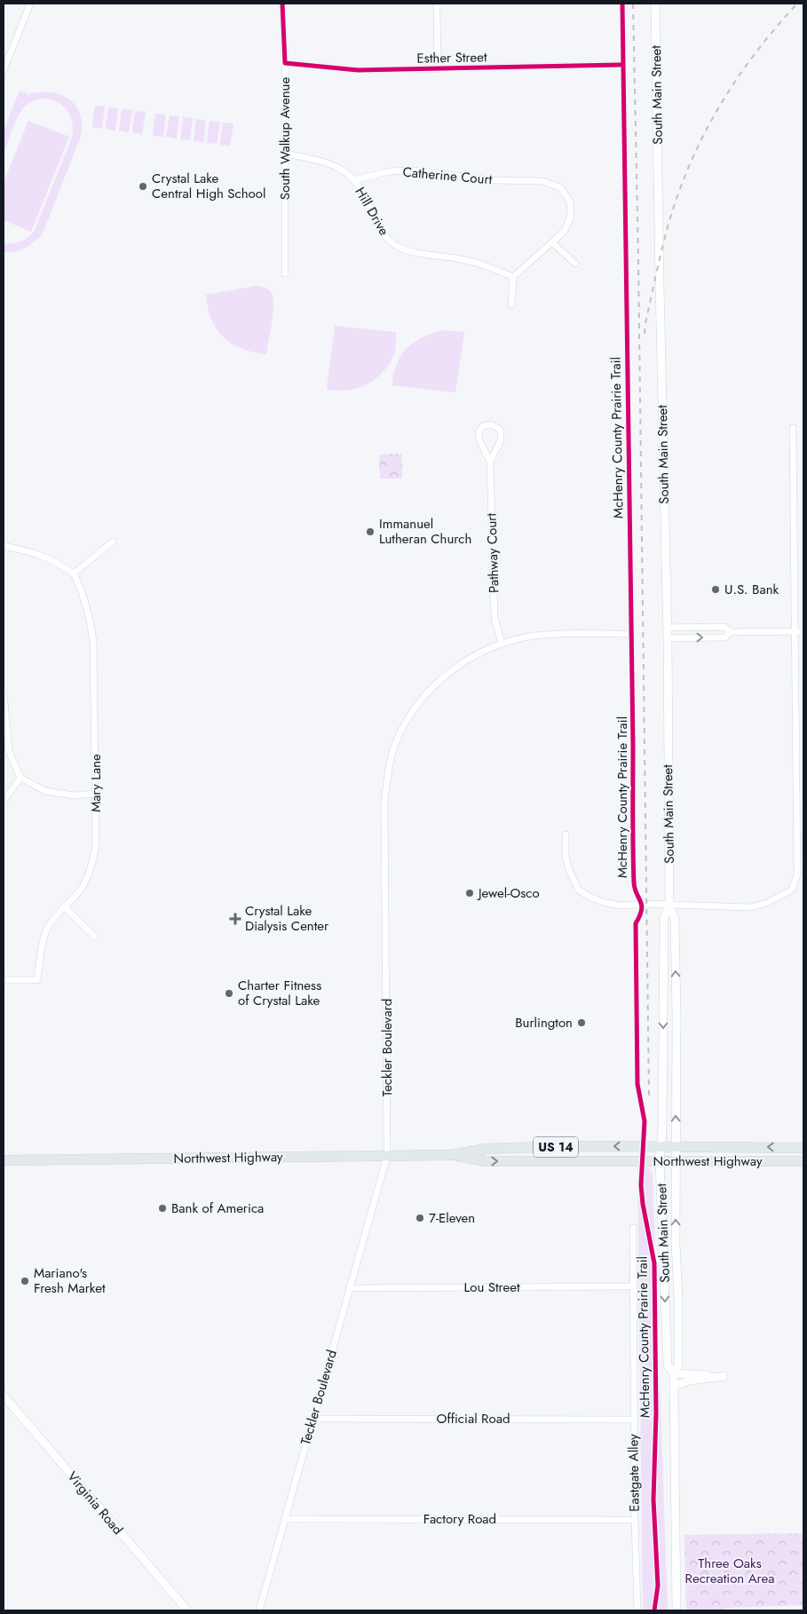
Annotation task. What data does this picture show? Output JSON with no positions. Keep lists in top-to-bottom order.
{
  "streets": {
    "main road": ["US 14", "Northwest Highway"],
    "street": [
      "Esther Street",
      "South Main Street",
      "South Walkup Avenue",
      "Catherine Court",
      "Hill Drive",
      "Pathway Court",
      "Mary Lane",
      "Teckler Boulevard",
      "Lou Street",
      "Official Road",
      "Eastgate Alley",
      "Virginia Road",
      "Factory Road"
    ],
    "cycle path": ["McHenry County Prairie Trail"]
  },
  "crossings": [
    ["Esther Street", "South Walkup Avenue"],
    ["South Main Street", "Northwest Highway"],
    ["South Walkup Avenue", "Hill Drive"],
    ["Catherine Court", "Hill Drive"],
    ["Pathway Court", "Teckler Boulevard"],
    ["Teckler Boulevard", "Northwest Highway"],
    ["Teckler Boulevard", "Lou Street"],
    ["Teckler Boulevard", "Official Road"],
    ["Teckler Boulevard", "Factory Road"],
    ["Lou Street", "Eastgate Alley"],
    ["Official Road", "Eastgate Alley"],
    ["Eastgate Alley", "Factory Road"]
  ],
  "parks": ["Three Oaks Recreation Area"],
  "places": {
    "other": [
      "Crystal Lake Central High School",
      "Immanuel Lutheran Church",
      "U.S. Bank",
      "Jewel-Osco",
      "Charter Fitness of Crystal Lake",
      "Burlington",
      "Bank of America",
      "7-Eleven",
      "Mariano's Fresh Market"
    ],
    "health": ["Crystal Lake Dialysis Center"]
  }
}
